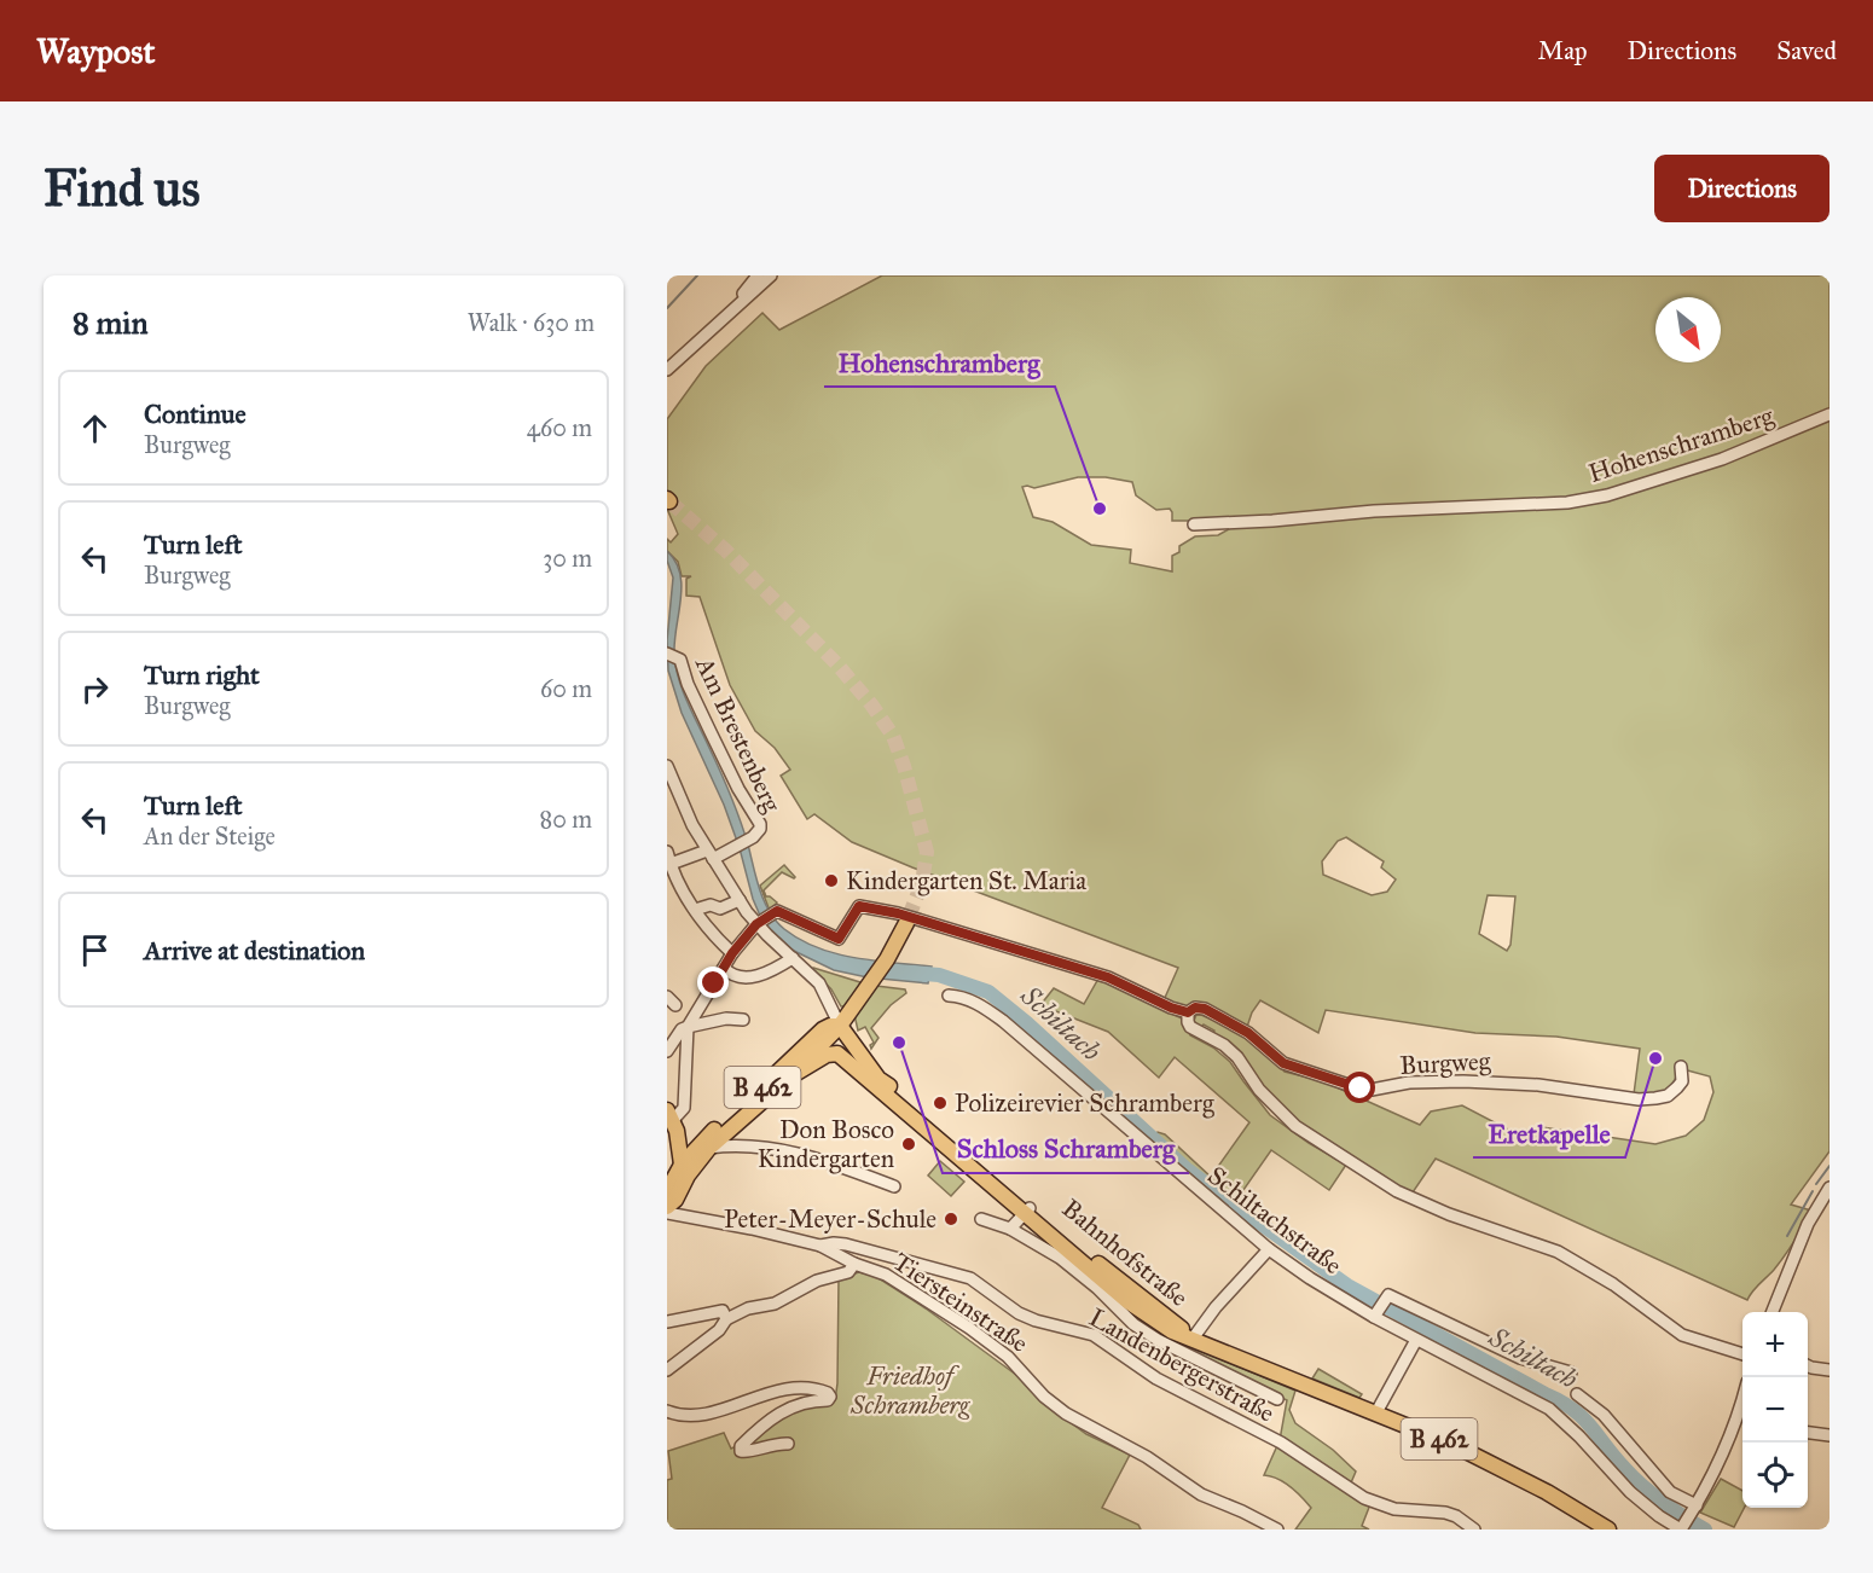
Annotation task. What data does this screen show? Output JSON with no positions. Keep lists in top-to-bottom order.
{
  "streets": {
    "main road": ["B 462", "Bahnhofstraße"],
    "street": [
      "Hohenschramberg",
      "Am Brestenberg",
      "Burgweg",
      "Schiltachstraße",
      "Tiersteinstraße",
      "Landenbergerstraße"
    ]
  },
  "crossings": [
    ["B 462", "Bahnhofstraße"],
    ["B 462", "Tiersteinstraße"],
    ["Schiltachstraße", "Bahnhofstraße"],
    ["Tiersteinstraße", "Landenbergerstraße"]
  ],
  "water": ["Schiltach"],
  "parks": ["Friedhof Schramberg"],
  "places": [
    "Hohenschramberg",
    "Kindergarten St. Maria",
    "Schloss Schramberg",
    "Eretkapelle",
    "Polizeirevier Schramberg",
    "Don Bosco Kindergarten",
    "Peter-Meyer-Schule"
  ],
  "north": "bottom right",
  "page": {
    "header": "Waypost",
    "nav": ["Map", "Directions", "Saved"],
    "buttons": "Directions",
    "title": "Find us",
    "heading": ["8 min", "Walk · 630 m"],
    "list": [
      ["Continue", "Burgweg", "460 m"],
      ["Turn left", "Burgweg", "30 m"],
      ["Turn right", "Burgweg", "60 m"],
      ["Turn left", "An der Steige", "80 m"],
      "Arrive at destination"
    ],
    "map_buttons": ["+", "−"]
  }
}
